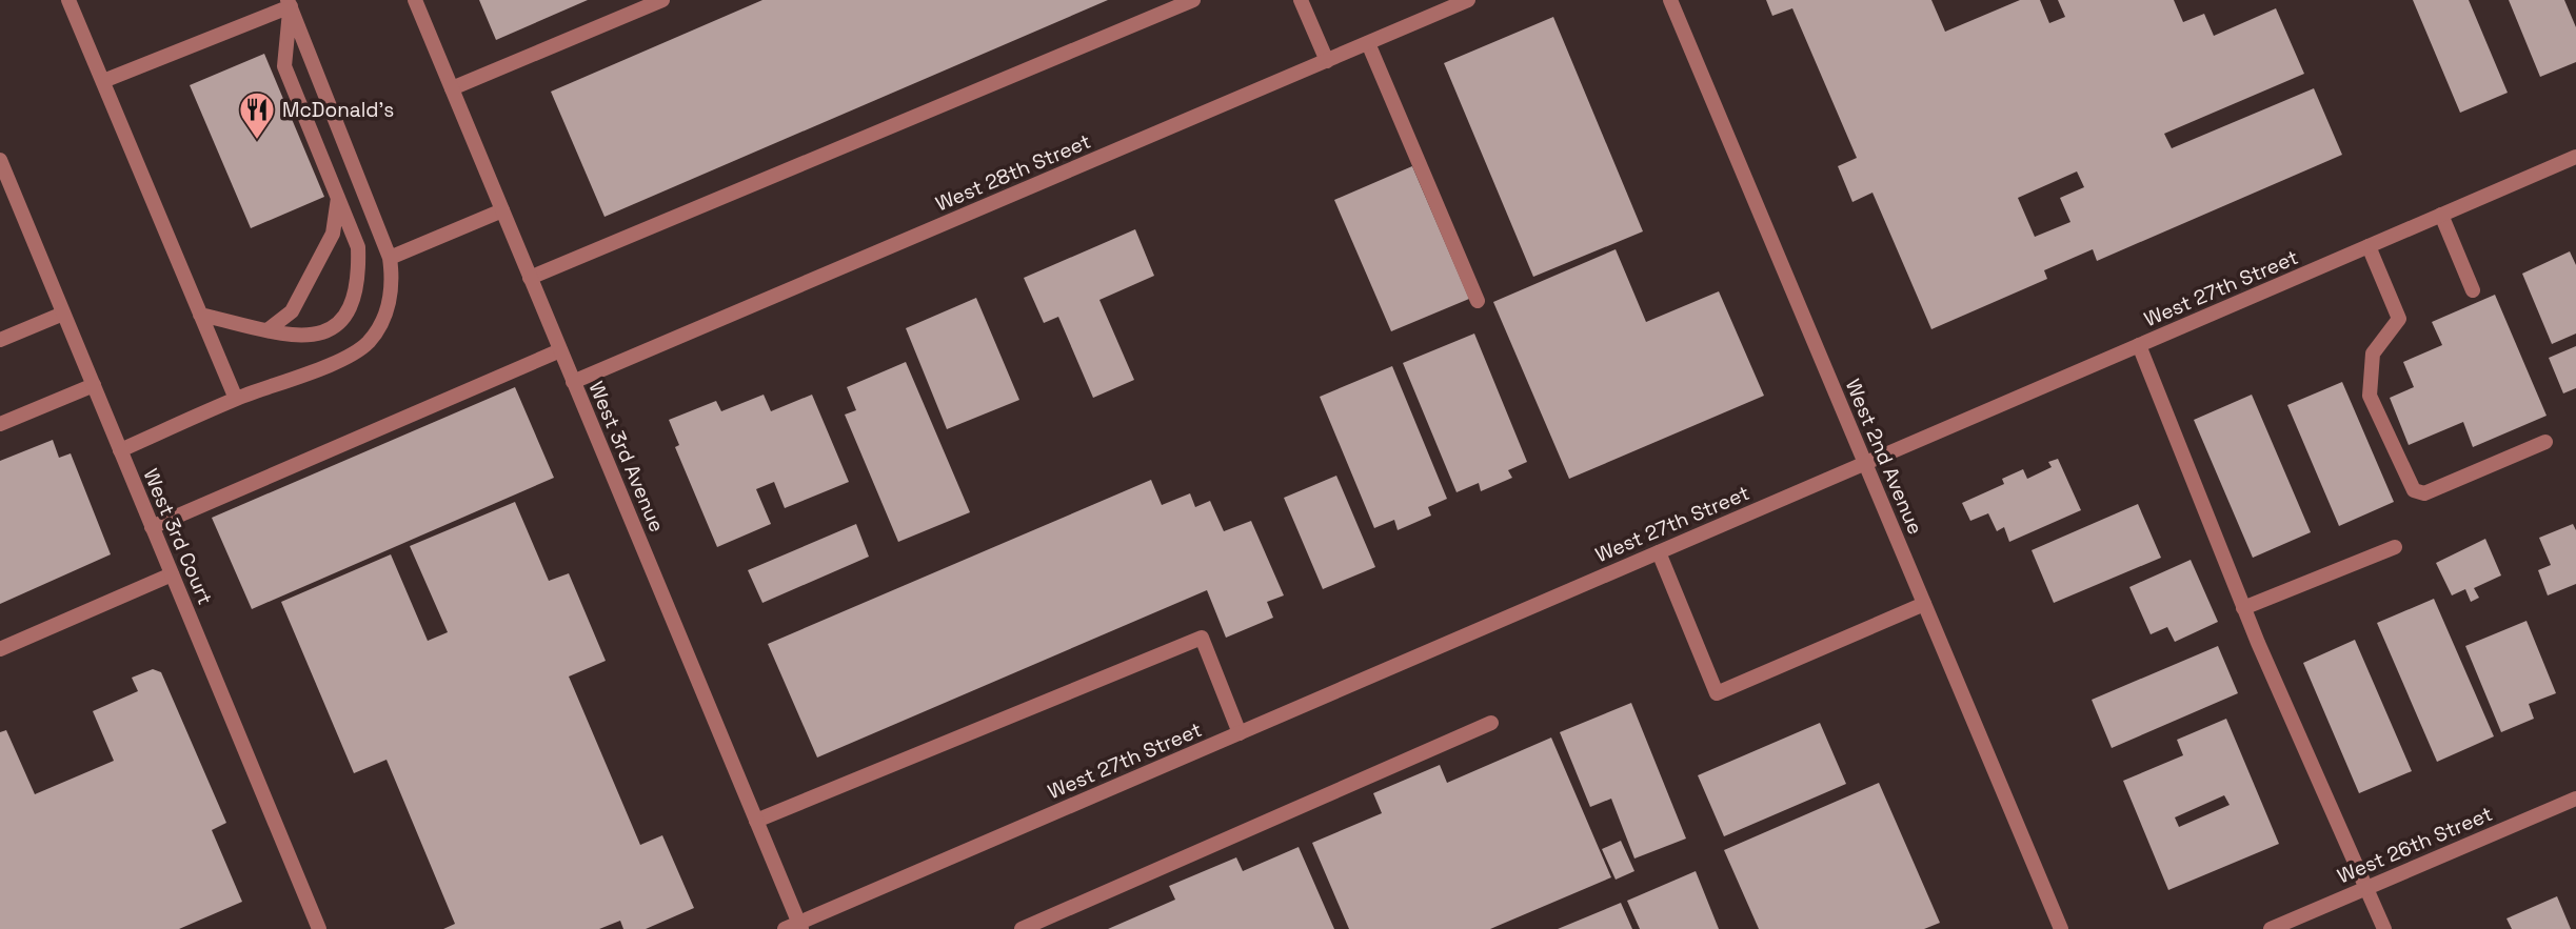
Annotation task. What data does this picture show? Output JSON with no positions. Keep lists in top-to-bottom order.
{
  "streets": {
    "street": [
      "West 28th Street",
      "West 27th Street",
      "West 3rd Avenue",
      "West 2nd Avenue",
      "West 3rd Court",
      "West 26th Street"
    ]
  },
  "crossings": [
    ["West 28th Street", "West 3rd Avenue"],
    ["West 27th Street", "West 3rd Avenue"],
    ["West 27th Street", "West 2nd Avenue"]
  ],
  "places": {
    "restaurant": ["McDonald's"]
  }
}
